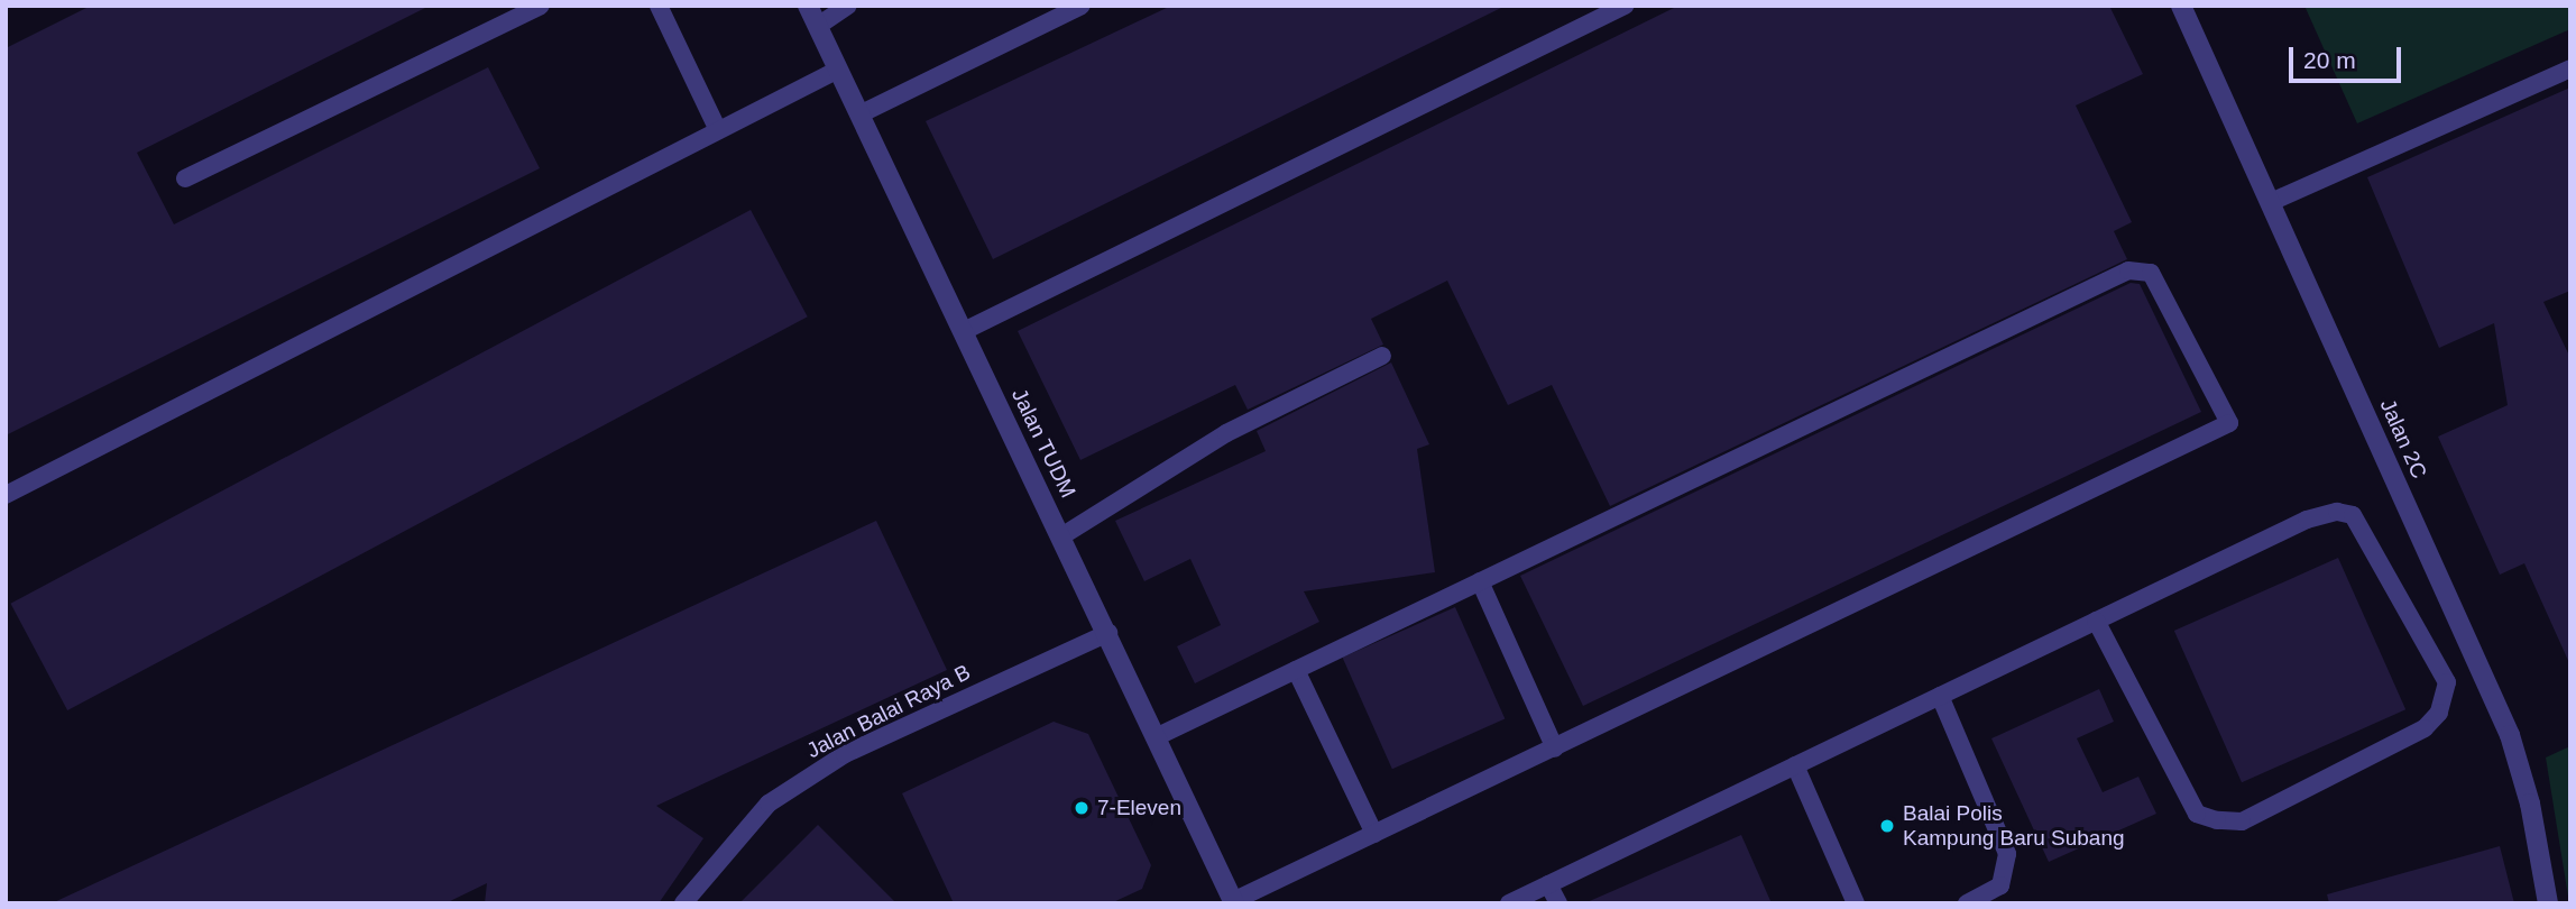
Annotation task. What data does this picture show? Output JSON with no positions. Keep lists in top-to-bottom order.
{
  "streets": {
    "street": ["Jalan 2C", "Jalan TUDM"],
    "lane": ["Jalan Balai Raya B"]
  },
  "crossings": [
    ["Jalan TUDM", "Jalan Balai Raya B"]
  ],
  "places": ["7-Eleven", "Balai Polis Kampung Baru Subang"],
  "scale_bar": "20 m"
}
